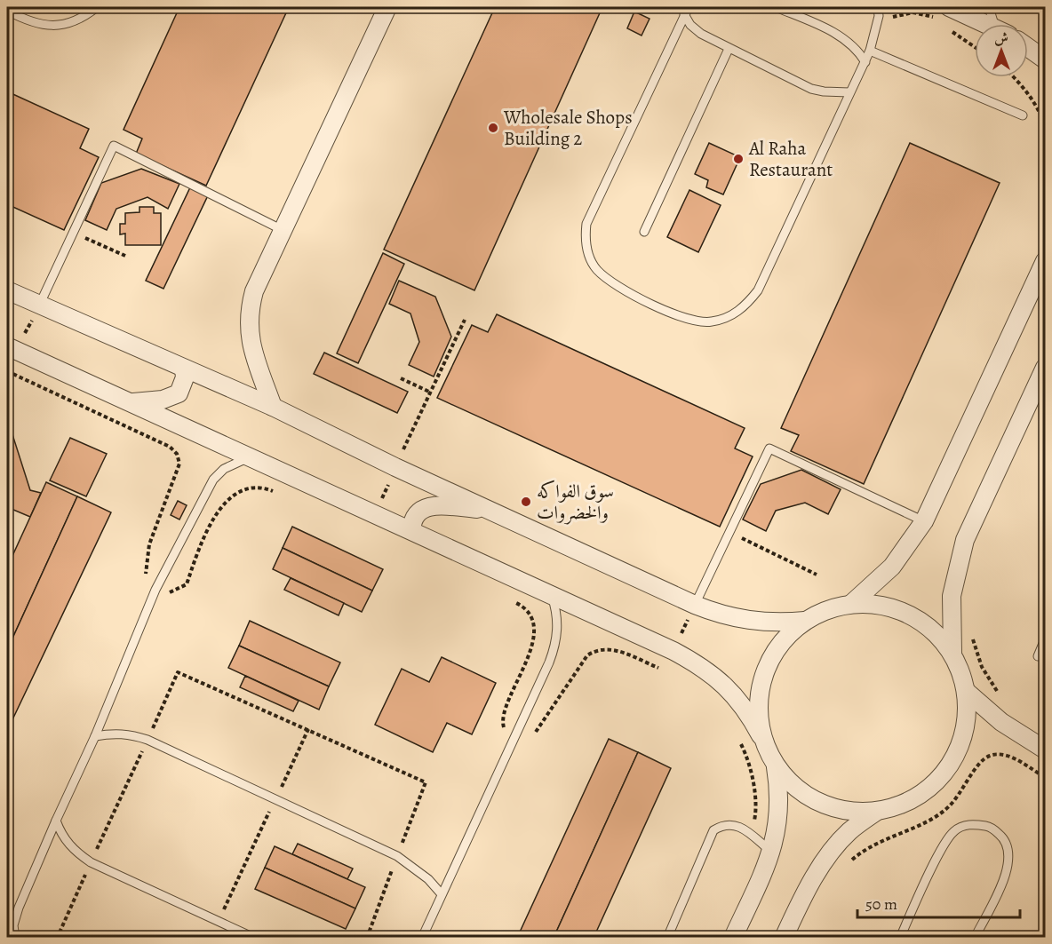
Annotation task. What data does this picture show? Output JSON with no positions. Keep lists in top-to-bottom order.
{
  "places": ["Wholesale Shops Building 2", "Al Raha Restaurant", "سوق الفواكه والخضروات"],
  "scale_bar": "50 m",
  "north": "top"
}
